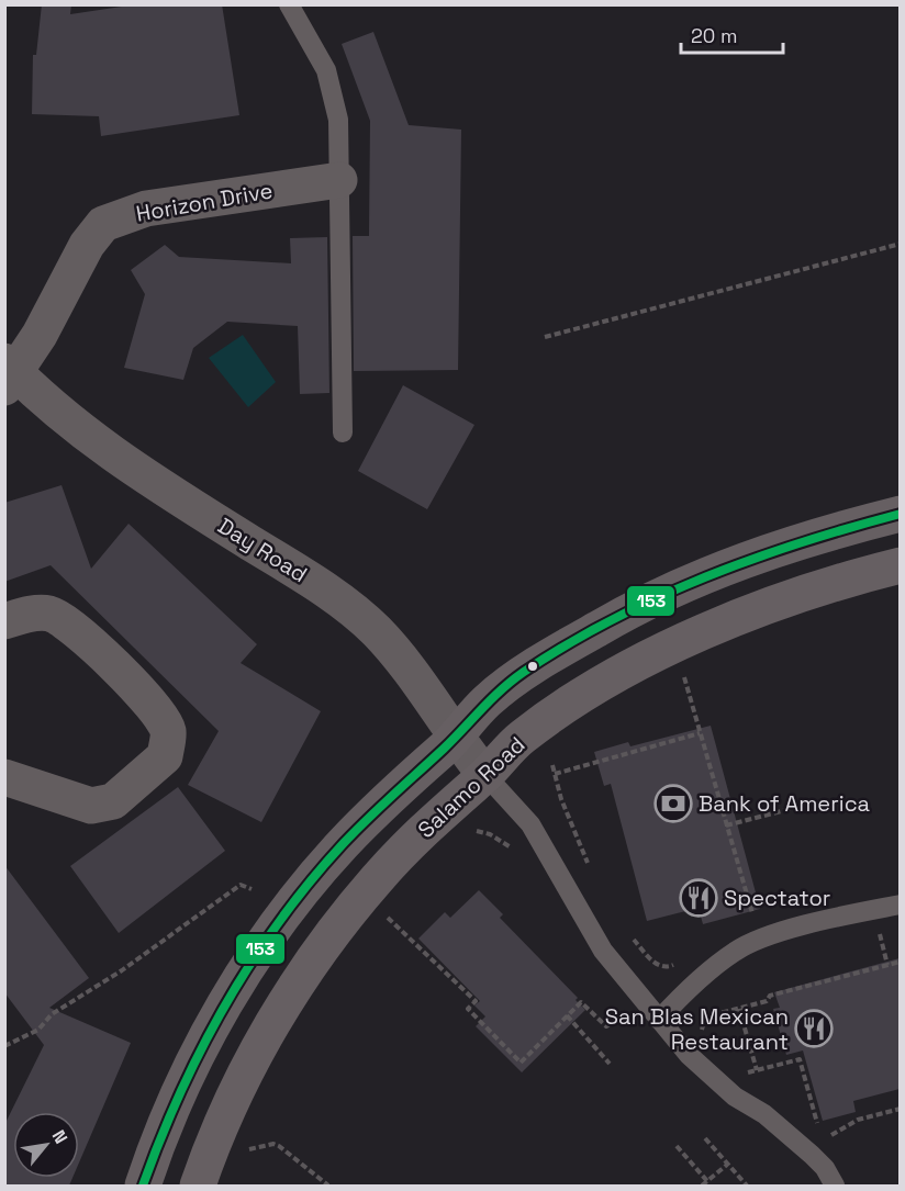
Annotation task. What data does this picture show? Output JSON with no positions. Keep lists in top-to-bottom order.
{
  "streets": {
    "main road": ["Salamo Road"],
    "street": ["Horizon Drive", "Day Road"]
  },
  "crossings": [
    ["Horizon Drive", "Day Road"],
    ["Day Road", "Salamo Road"]
  ],
  "places": {
    "bank": ["Bank of America"],
    "restaurant": ["Spectator", "San Blas Mexican Restaurant"]
  },
  "lines": ["transit line 153"],
  "scale_bar": "20 m",
  "north": "top right"
}
